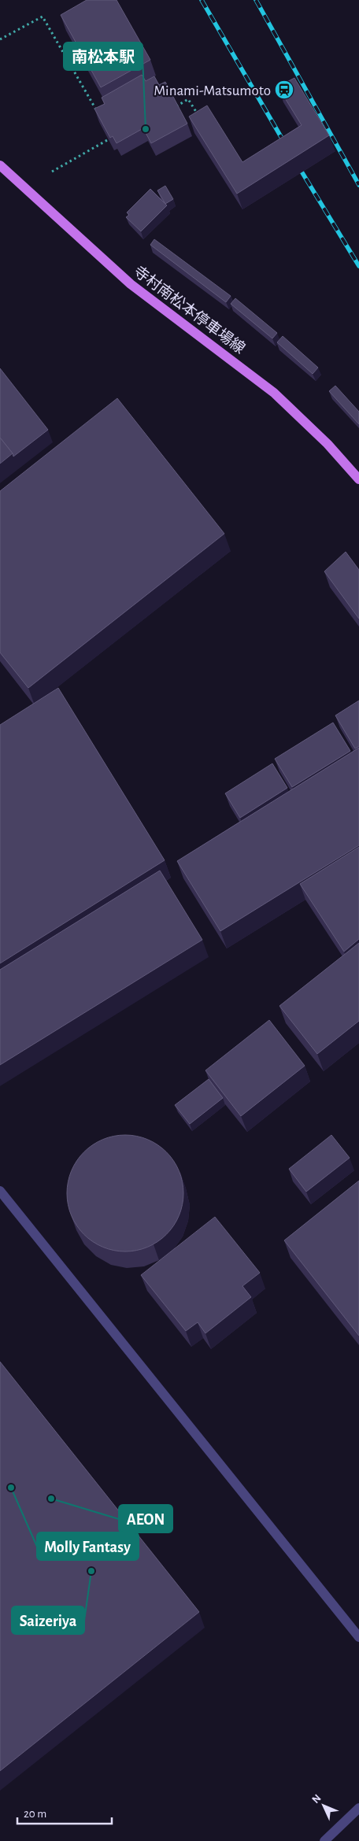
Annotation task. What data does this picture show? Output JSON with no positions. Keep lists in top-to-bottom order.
{
  "streets": {
    "main road": ["寺村南松本停車場線"]
  },
  "places": {
    "station": ["Minami-Matsumoto"],
    "other": [
      "南松本駅",
      "Molly Fantasy",
      "AEON",
      "Saizeriya"
    ]
  },
  "scale_bar": "20 m",
  "north": "top left"
}
